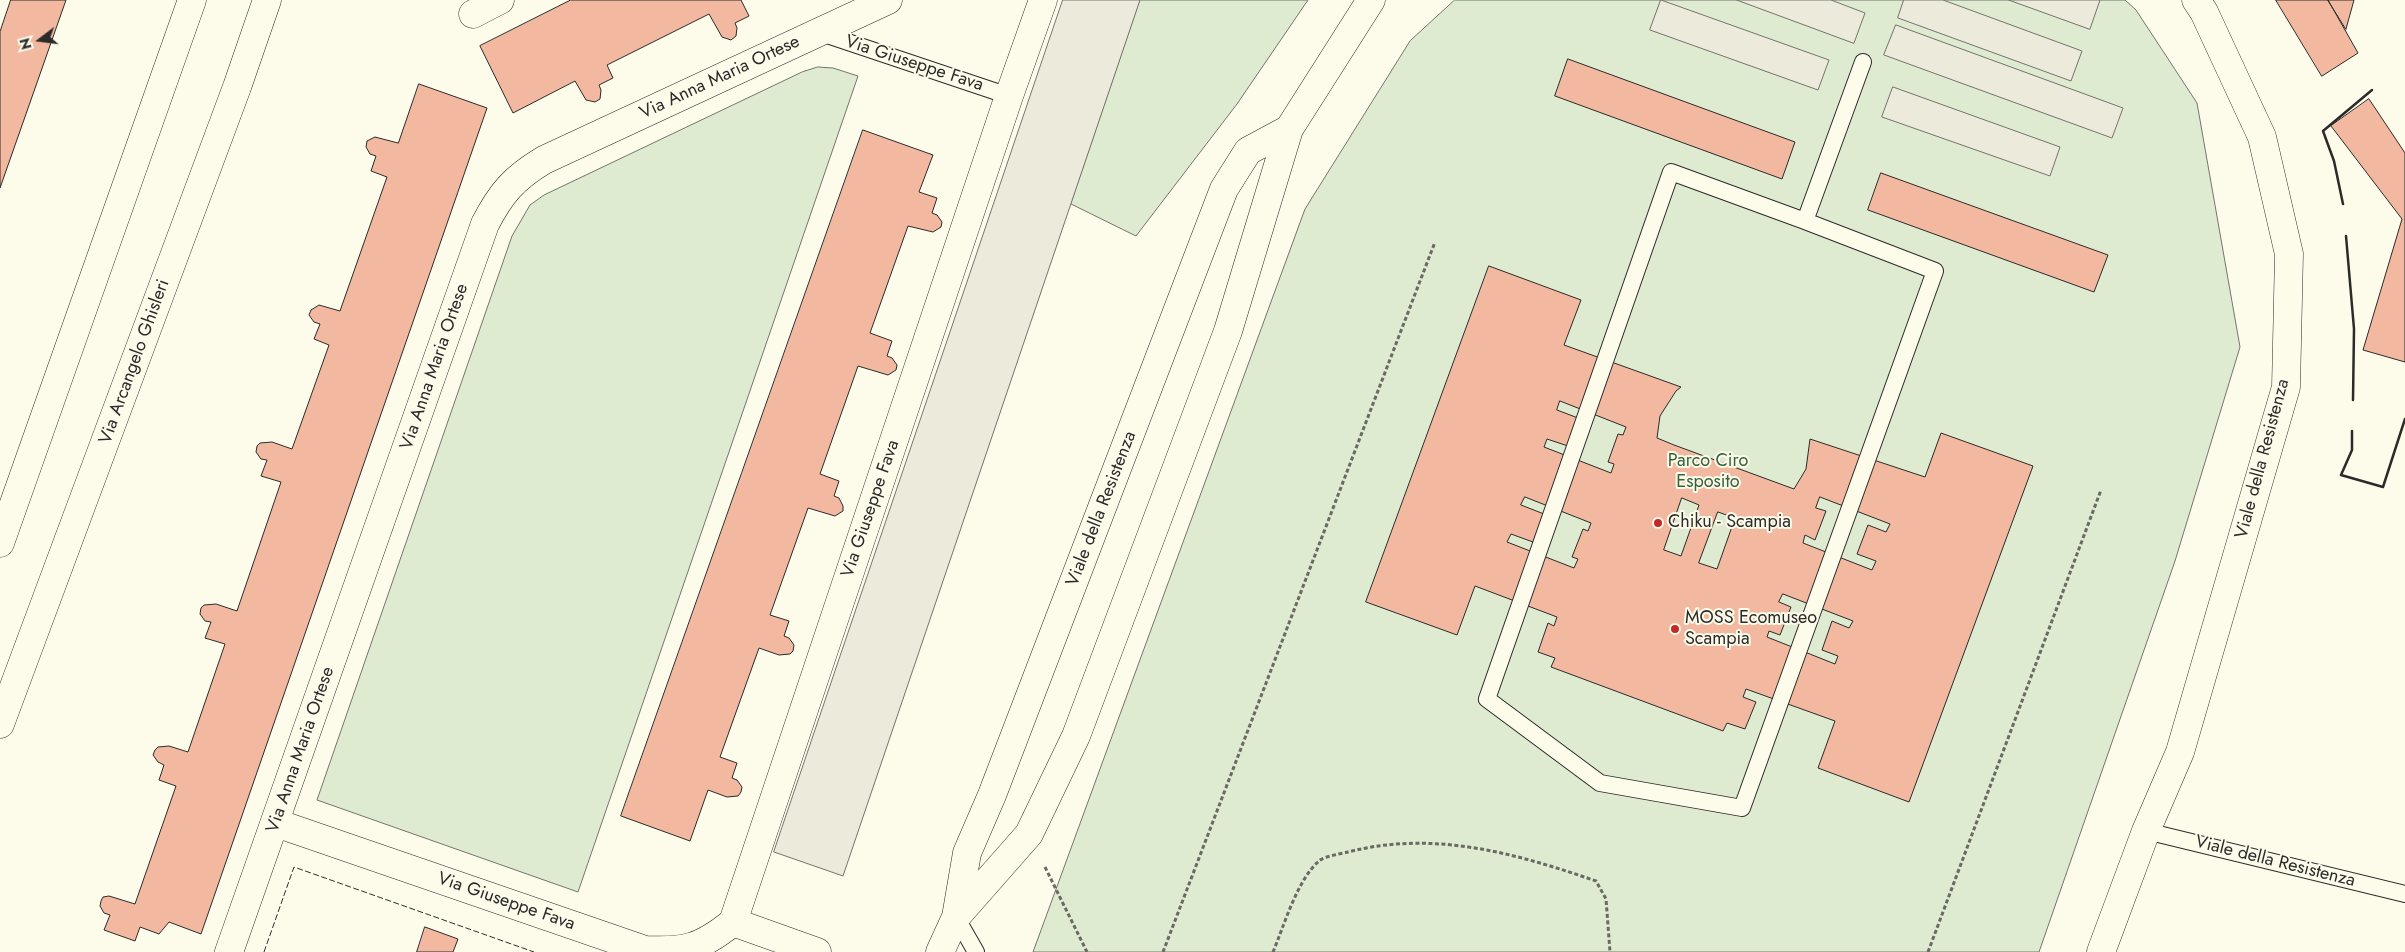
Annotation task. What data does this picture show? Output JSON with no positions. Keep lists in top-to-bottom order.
{
  "streets": {
    "street": [
      "Via Giuseppe Fava",
      "Via Anna Maria Ortese",
      "Via Arcangelo Ghisleri",
      "Viale della Resistenza"
    ]
  },
  "crossings": [
    ["Via Giuseppe Fava", "Via Anna Maria Ortese"]
  ],
  "parks": ["Parco Ciro Esposito"],
  "places": ["Chiku - Scampia", "MOSS Ecomuseo Scampia"],
  "north": "left"
}
